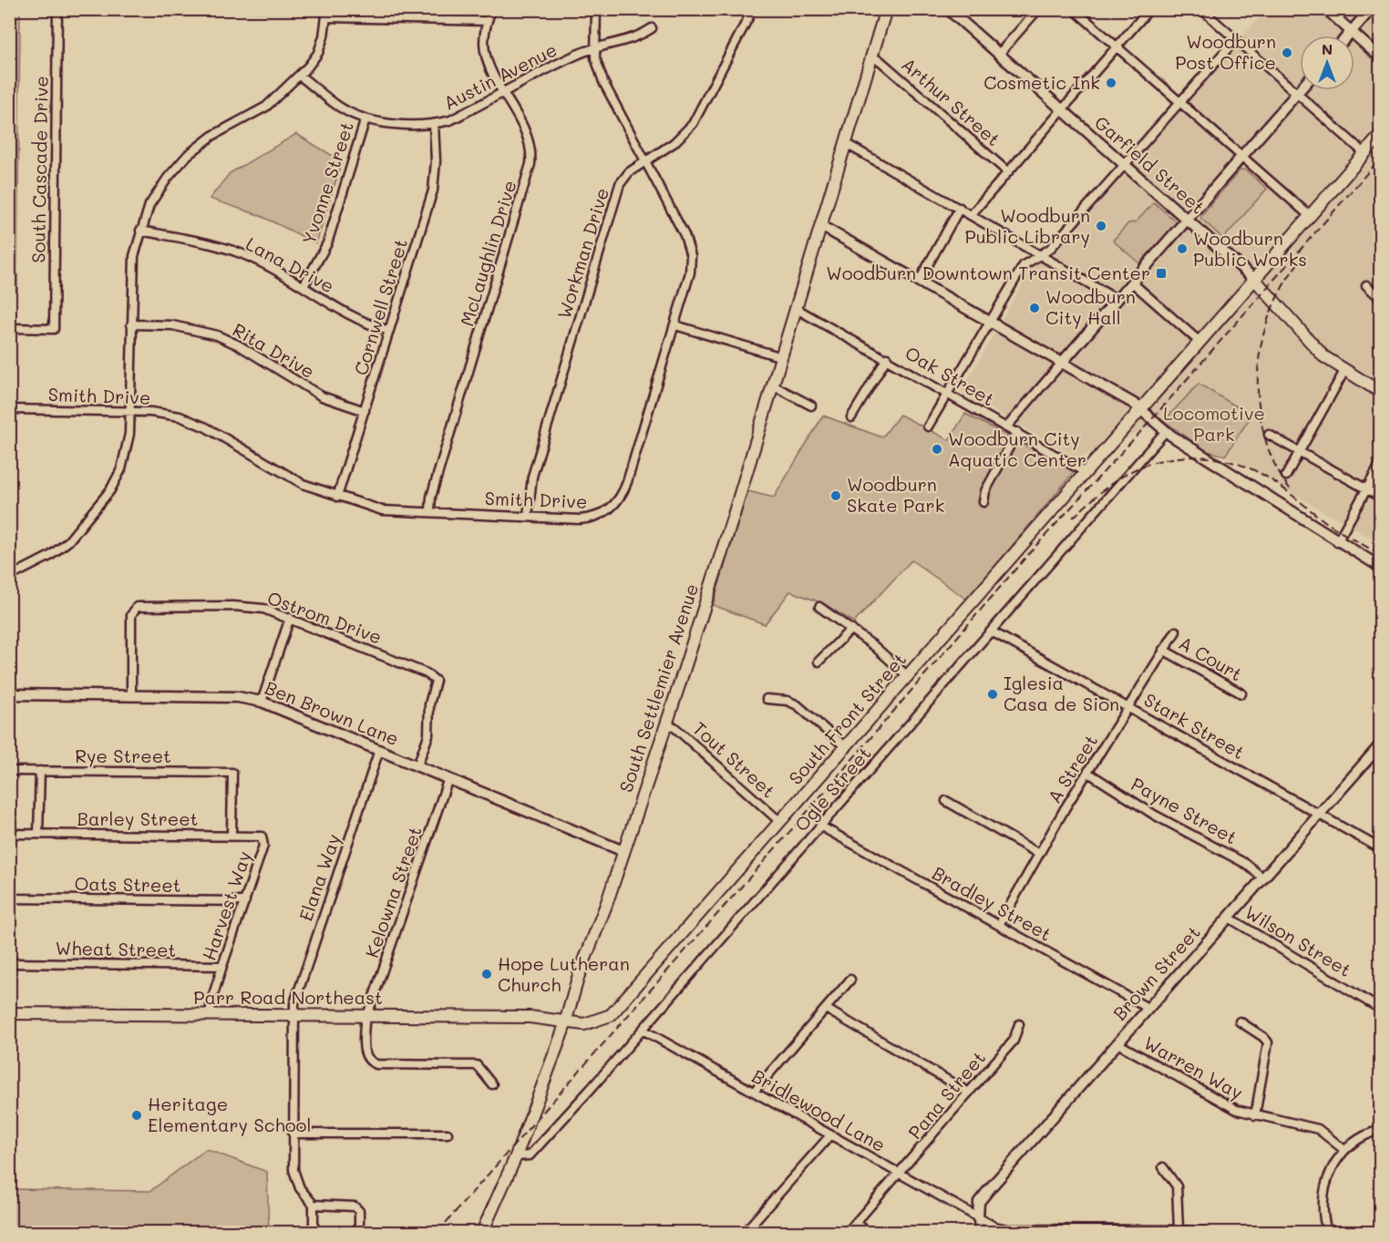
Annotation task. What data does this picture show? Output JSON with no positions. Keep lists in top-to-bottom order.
{
  "streets": {
    "main road": ["South Settlemier Avenue", "South Front Street", "Parr Road Northeast"],
    "street": [
      "Austin Avenue",
      "Arthur Street",
      "Garfield Street",
      "South Cascade Drive",
      "Yvonne Street",
      "McLaughlin Drive",
      "Workman Drive",
      "Lana Drive",
      "Cornwell Street",
      "Rita Drive",
      "Oak Street",
      "Smith Drive",
      "Ostrom Drive",
      "A Court",
      "Ben Brown Lane",
      "Stark Street",
      "Rye Street",
      "Tout Street",
      "A Street",
      "Ogle Street",
      "Payne Street",
      "Barley Street",
      "Elana Way",
      "Oats Street",
      "Kelowna Street",
      "Bradley Street",
      "Harvest Way",
      "Wilson Street",
      "Wheat Street",
      "Brown Street",
      "Warren Way",
      "Pana Street",
      "Bridlewood Lane"
    ]
  },
  "crossings": [
    ["Austin Avenue", "Yvonne Street"],
    ["Austin Avenue", "McLaughlin Drive"],
    ["Austin Avenue", "Cornwell Street"],
    ["Austin Avenue", "Smith Drive"],
    ["Arthur Street", "South Settlemier Avenue"],
    ["Garfield Street", "South Front Street"],
    ["Yvonne Street", "Lana Drive"],
    ["McLaughlin Drive", "Smith Drive"],
    ["Workman Drive", "Smith Drive"],
    ["Lana Drive", "Cornwell Street"],
    ["Cornwell Street", "Rita Drive"],
    ["Cornwell Street", "Smith Drive"],
    ["Oak Street", "South Settlemier Avenue"],
    ["Oak Street", "South Front Street"],
    ["Ostrom Drive", "Ben Brown Lane"],
    ["A Court", "A Street"],
    ["South Settlemier Avenue", "Ben Brown Lane"],
    ["South Settlemier Avenue", "South Front Street"],
    ["South Settlemier Avenue", "Tout Street"],
    ["South Settlemier Avenue", "Ogle Street"],
    ["South Settlemier Avenue", "Parr Road Northeast"],
    ["Ben Brown Lane", "Elana Way"],
    ["Ben Brown Lane", "Kelowna Street"],
    ["South Front Street", "Tout Street"],
    ["South Front Street", "Parr Road Northeast"],
    ["Stark Street", "A Street"],
    ["Stark Street", "Ogle Street"],
    ["Stark Street", "Brown Street"],
    ["Rye Street", "Barley Street"],
    ["A Street", "Payne Street"],
    ["A Street", "Bradley Street"],
    ["Ogle Street", "Bradley Street"],
    ["Ogle Street", "Bridlewood Lane"],
    ["Payne Street", "Brown Street"],
    ["Barley Street", "Harvest Way"],
    ["Elana Way", "Parr Road Northeast"],
    ["Oats Street", "Harvest Way"],
    ["Kelowna Street", "Parr Road Northeast"],
    ["Bradley Street", "Brown Street"],
    ["Harvest Way", "Wheat Street"],
    ["Harvest Way", "Parr Road Northeast"],
    ["Wilson Street", "Brown Street"],
    ["Brown Street", "Warren Way"],
    ["Brown Street", "Bridlewood Lane"],
    ["Pana Street", "Bridlewood Lane"]
  ],
  "parks": ["Locomotive Park"],
  "places": {
    "other": [
      "Woodburn Post Office",
      "Cosmetic Ink",
      "Woodburn Public Library",
      "Woodburn Public Works",
      "Woodburn City Hall",
      "Woodburn City Aquatic Center",
      "Woodburn Skate Park",
      "Iglesia Casa de Sion",
      "Hope Lutheran Church",
      "Heritage Elementary School"
    ],
    "transit": ["Woodburn Downtown Transit Center"]
  },
  "north": "top"
}
